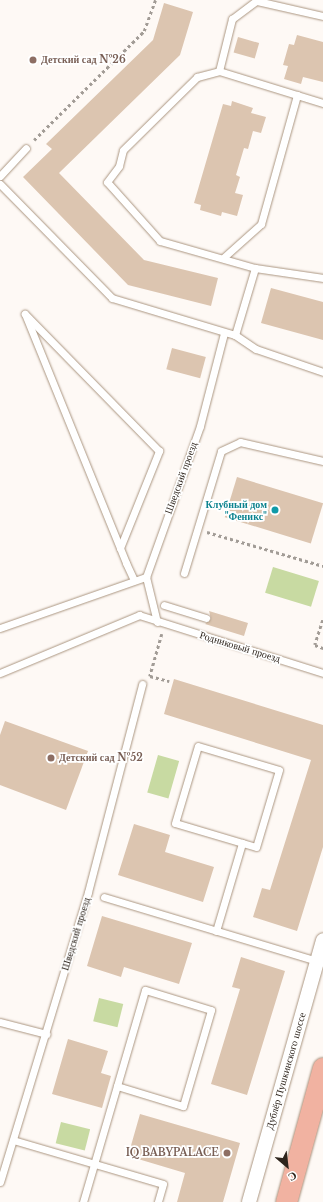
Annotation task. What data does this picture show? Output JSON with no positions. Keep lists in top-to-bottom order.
{
  "streets": {
    "street": ["Дублёр Пушкинского шоссе"],
    "lane": ["Шведский проезд", "Родниковый проезд"]
  },
  "places": [
    "Детский сад №26",
    "Клубный дом \"Феникс\"",
    "Детский сад №52",
    "IQ BABYPALACE"
  ],
  "north": "bottom right"
}
